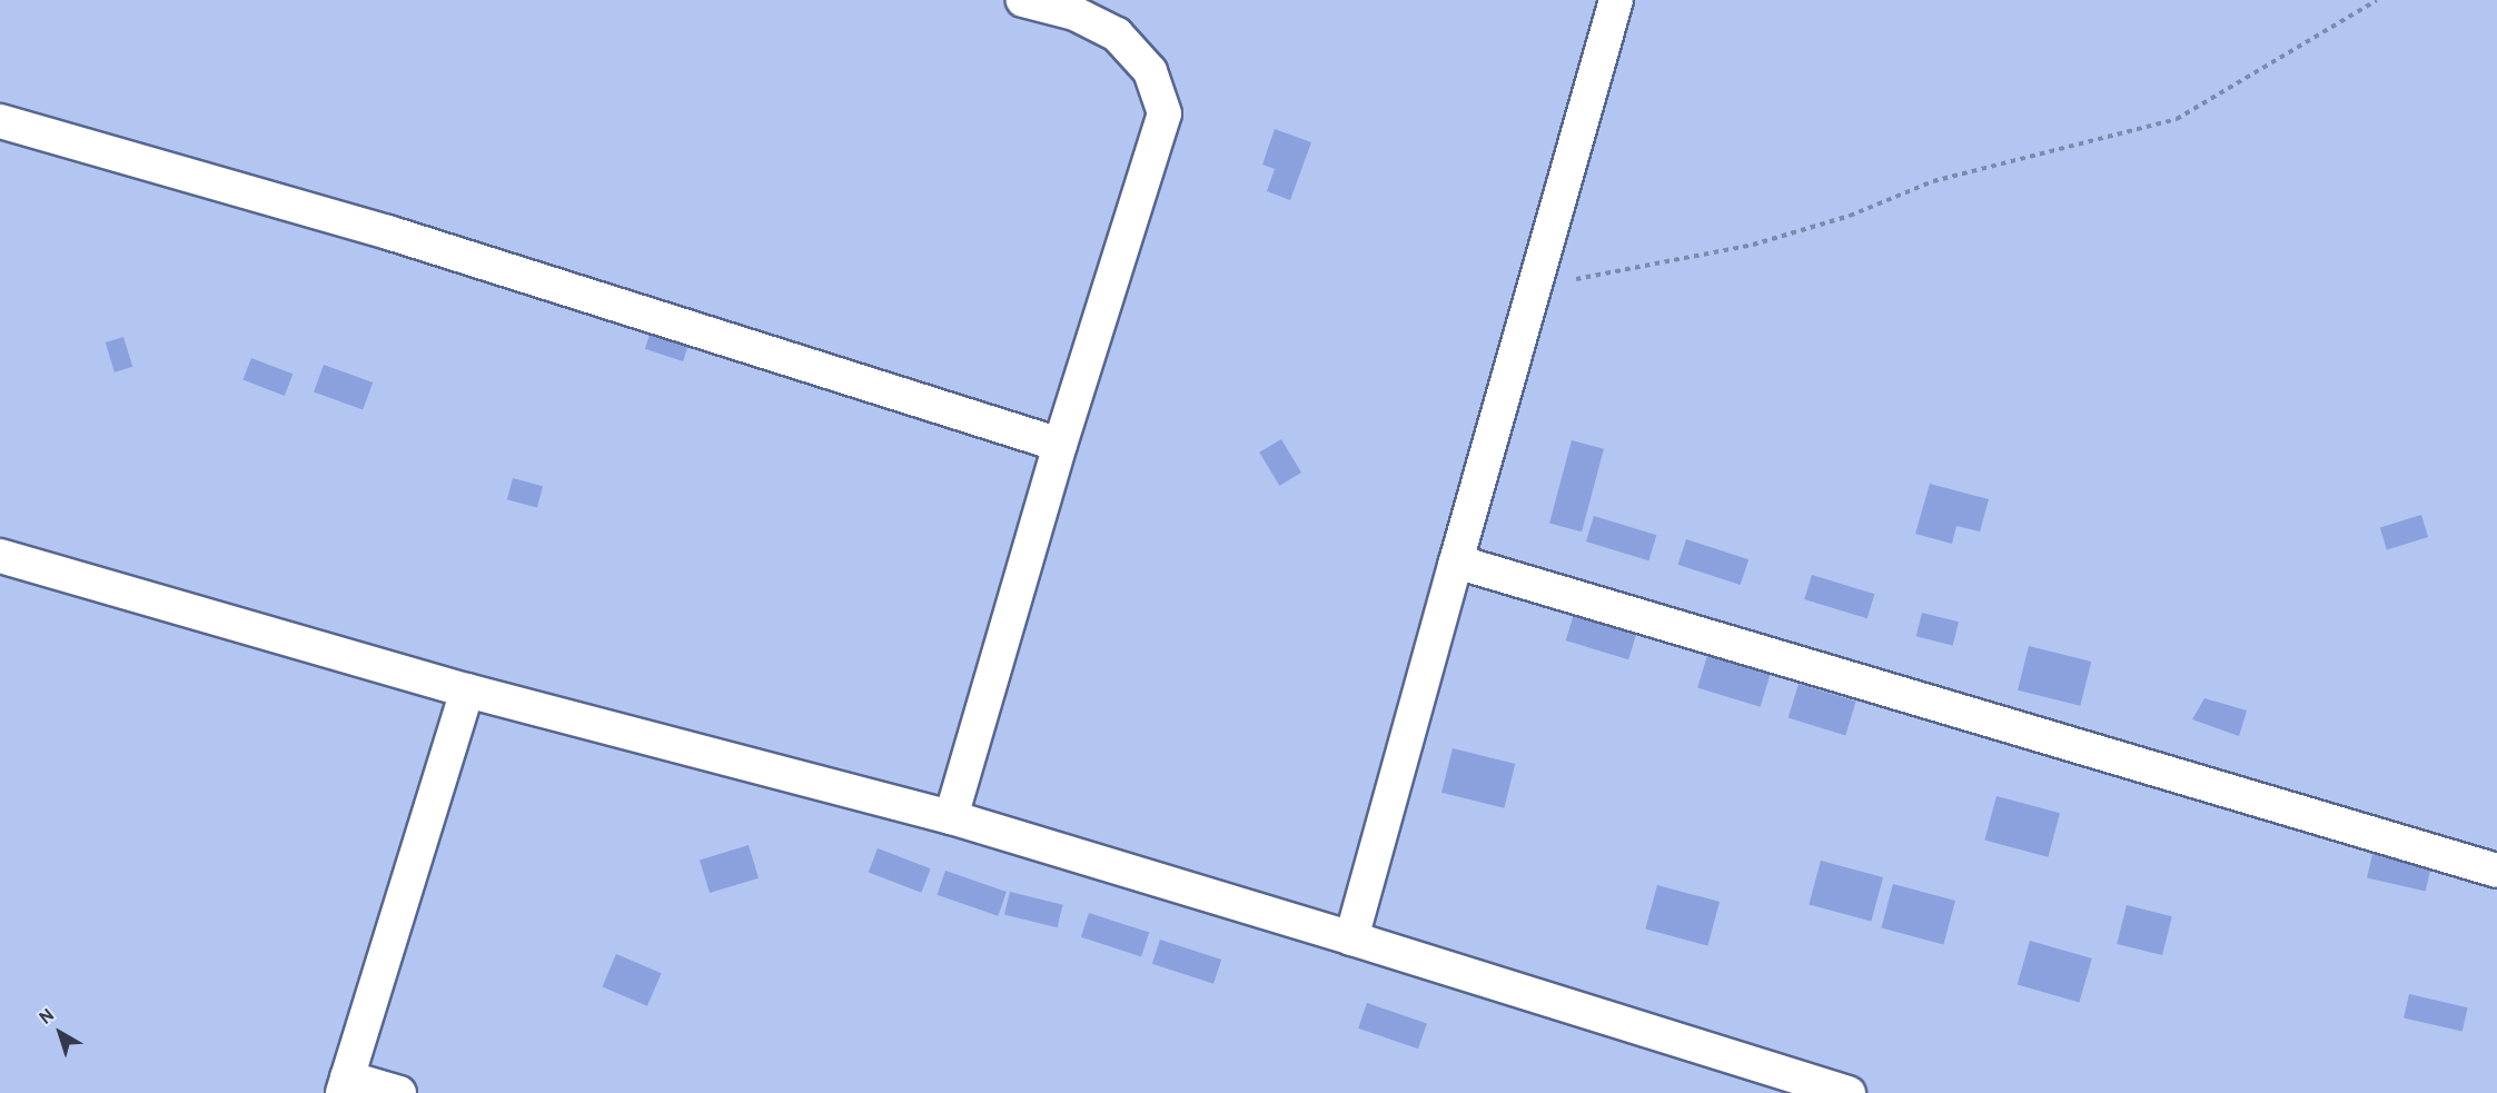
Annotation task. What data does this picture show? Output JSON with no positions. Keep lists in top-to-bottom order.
{
  "north": "top left"
}
